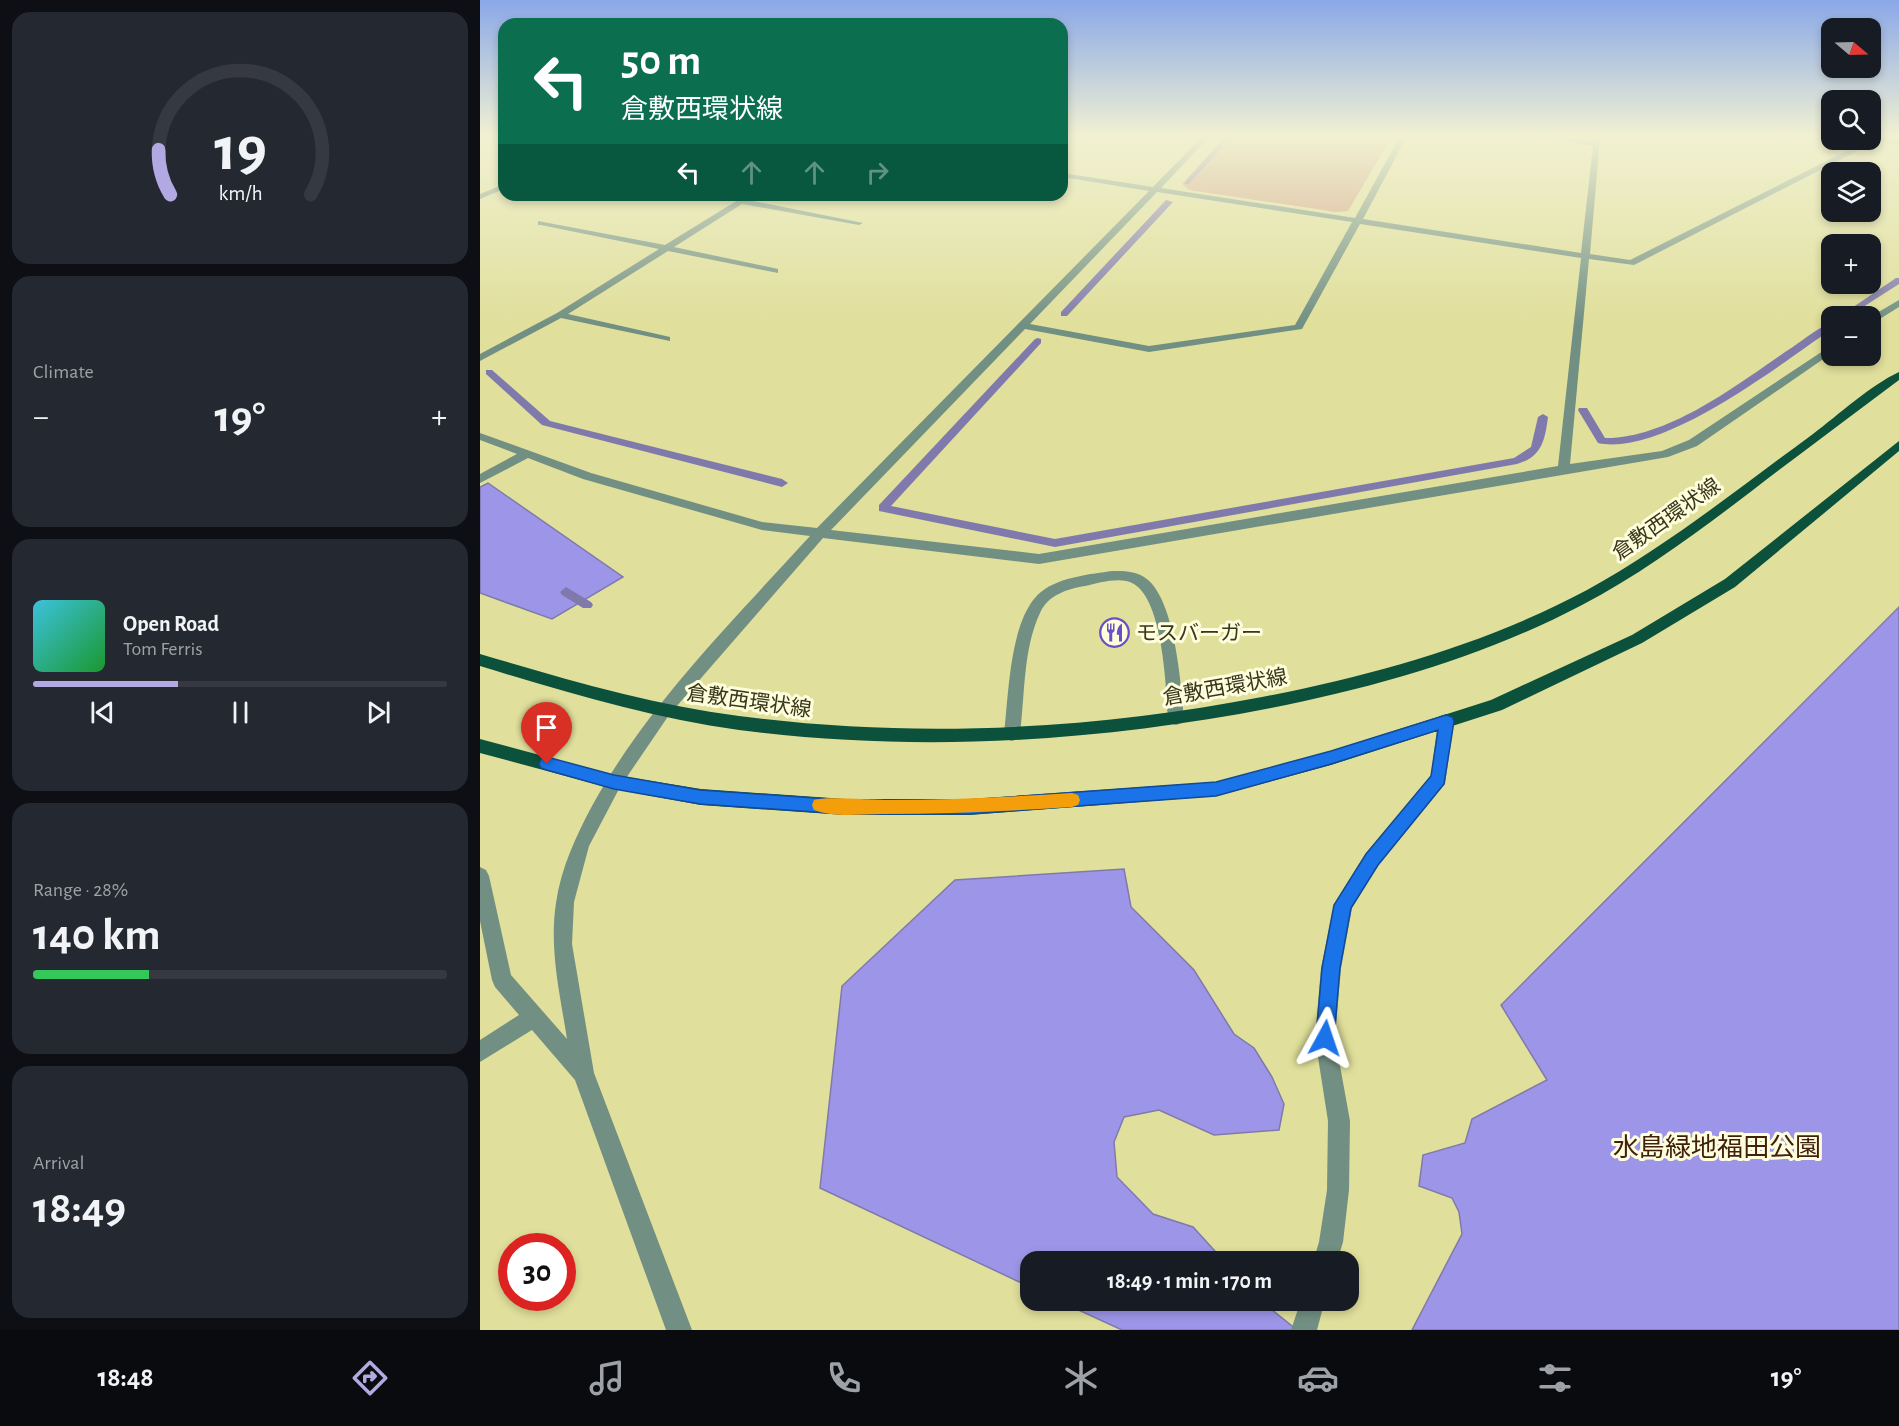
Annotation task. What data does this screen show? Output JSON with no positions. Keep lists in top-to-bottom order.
{
  "streets": {
    "main road": ["倉敷西環状線"]
  },
  "parks": ["水島緑地福田公園"],
  "places": {
    "restaurant": ["モスバーガー"]
  },
  "north": "right",
  "page": {
    "map_buttons": ["+", "−"],
    "turn": ["50 m", "倉敷西環状線"],
    "tile": [
      "Climate",
      ["Range · 28%", "140 km"],
      ["Arrival", "18:49"]
    ],
    "heat": ["−", "19°", "+"],
    "song": ["Open Road", "Tom Ferris"],
    "limit": "30",
    "trip": "18:49 · 1 min · 170 m",
    "tabs": ["18:48", "19°"],
    "gauge": ["19", "km/h"]
  }
}
